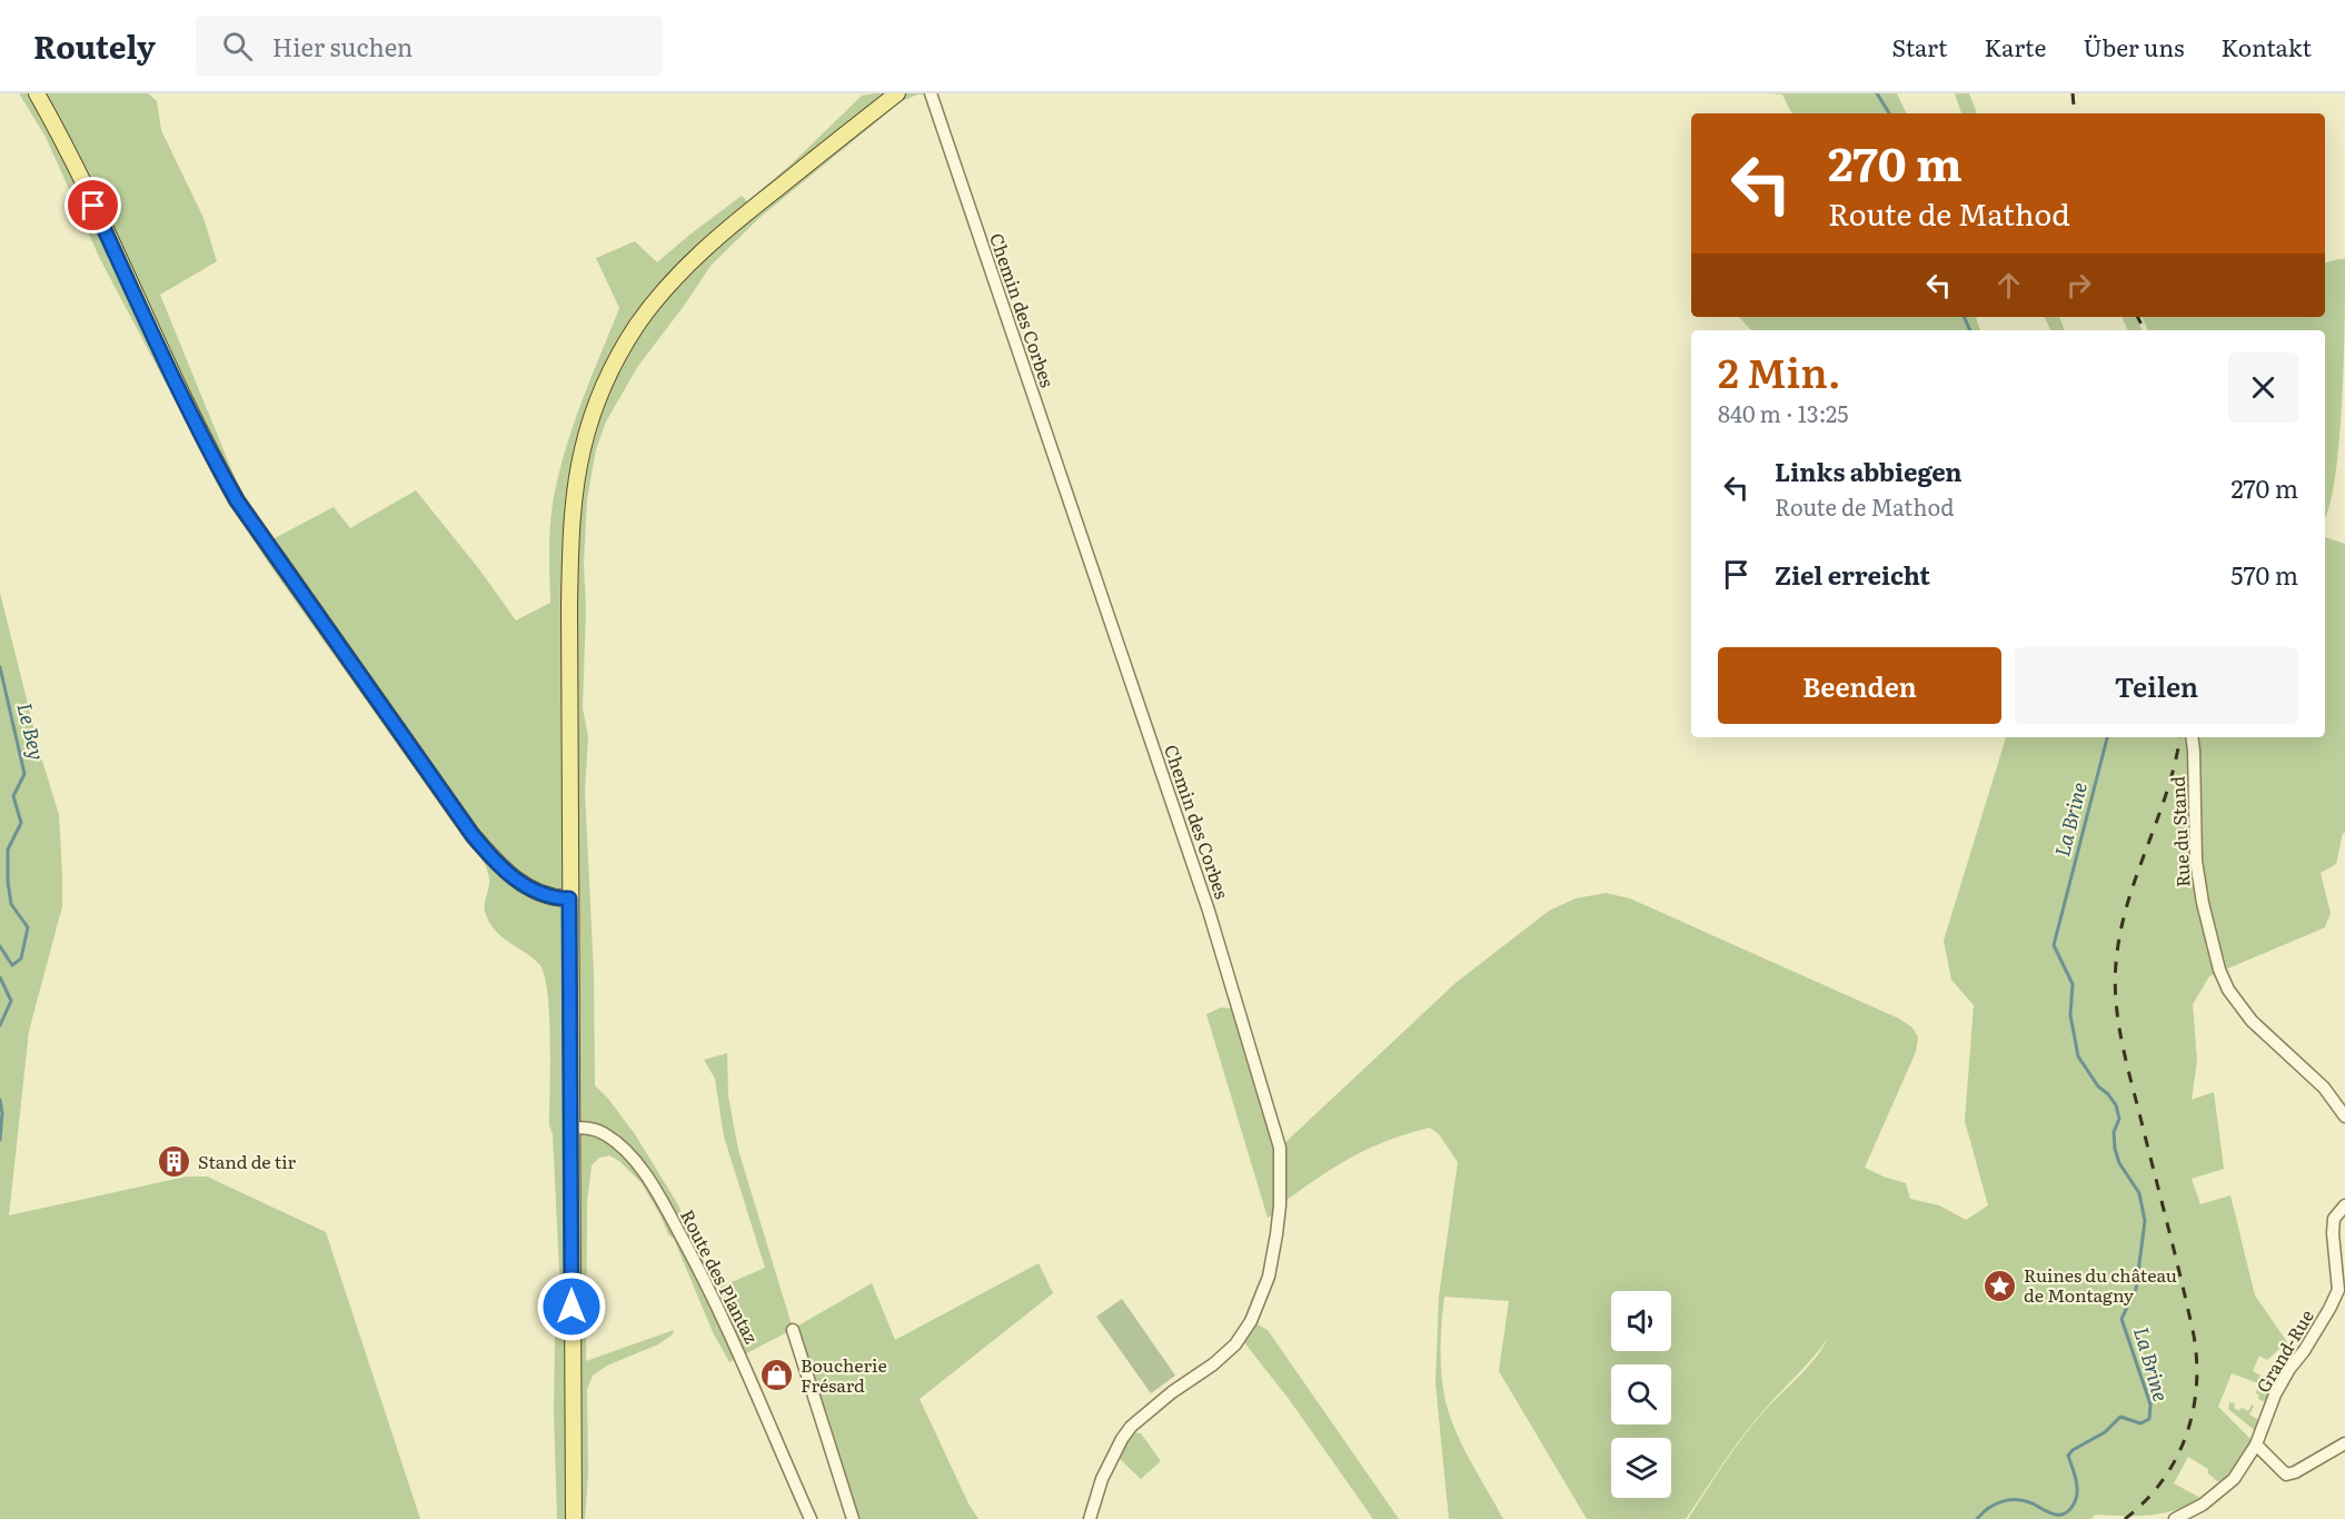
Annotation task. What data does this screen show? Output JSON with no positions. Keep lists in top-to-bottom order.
{
  "streets": {
    "street": [
      "Chemin des Corbes",
      "Rue du Stand",
      "Route des Plantaz",
      "Grand-Rue"
    ]
  },
  "water": ["Le Bey", "La Brine"],
  "places": {
    "building": ["Stand de tir"],
    "place": ["Ruines du château de Montagny"],
    "shop": ["Boucherie Frésard"]
  },
  "page": {
    "header": "Routely",
    "search": "Hier suchen",
    "nav": [
      "Start",
      "Karte",
      "Über uns",
      "Kontakt"
    ],
    "turn": ["270 m", "Route de Mathod"],
    "heading": ["2 Min.", "840 m · 13:25"],
    "list": [
      {
        "name": "Links abbiegen",
        "note": "Route de Mathod",
        "value": "270 m"
      },
      {
        "name": "Ziel erreicht",
        "value": "570 m"
      }
    ],
    "buttons": ["Beenden", "Teilen"]
  }
}
